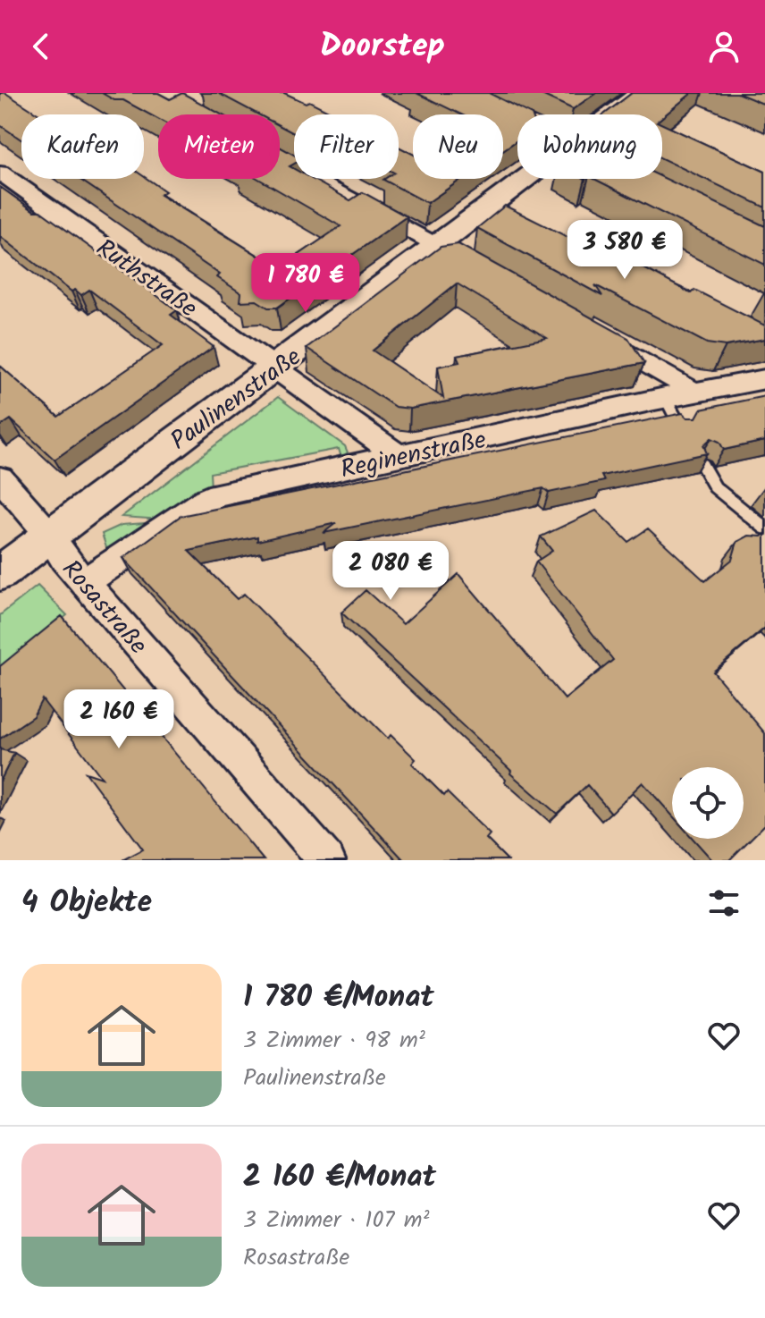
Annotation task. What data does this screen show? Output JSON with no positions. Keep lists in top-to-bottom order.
{
  "streets": {
    "street": [
      "Ruthstraße",
      "Paulinenstraße",
      "Reginenstraße",
      "Rosastraße"
    ]
  },
  "crossings": [
    ["Ruthstraße", "Paulinenstraße"],
    ["Ruthstraße", "Reginenstraße"],
    ["Paulinenstraße", "Rosastraße"],
    ["Reginenstraße", "Rosastraße"]
  ],
  "page": {
    "header": "Doorstep",
    "chip": [
      "Kaufen",
      "Mieten",
      "Filter",
      "Neu",
      "Wohnung"
    ],
    "price": [
      "3 580 €",
      "1 780 €",
      "2 080 €",
      "2 160 €"
    ],
    "heading": "4 Objekte",
    "list": [
      {
        "name": "1 780 €/Monat",
        "note": "3 Zimmer · 98 m² · Paulinenstraße"
      },
      {
        "name": "2 160 €/Monat",
        "note": "3 Zimmer · 107 m² · Rosastraße"
      }
    ]
  }
}
